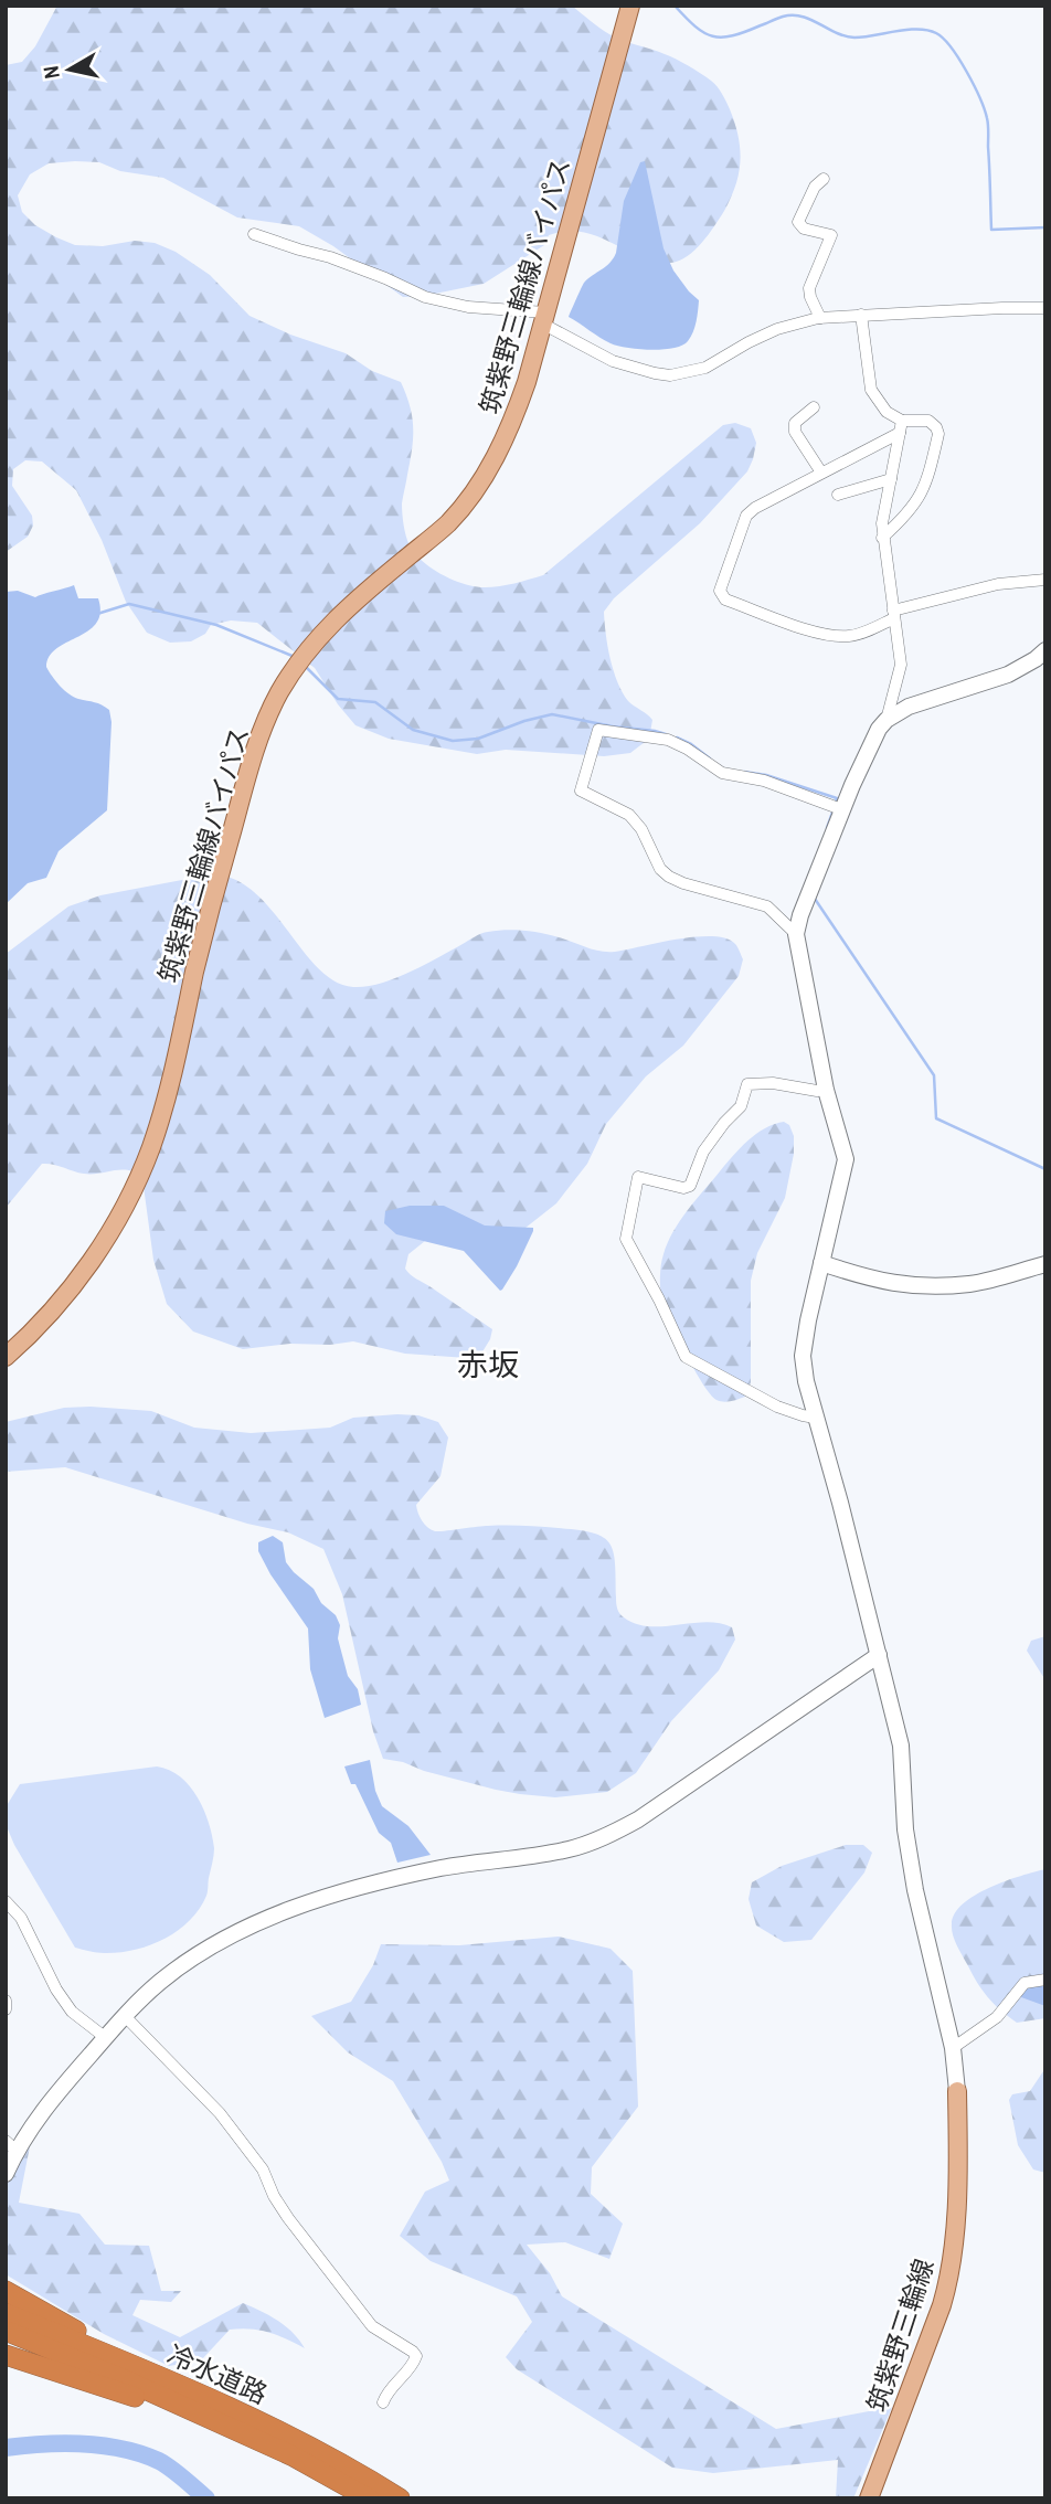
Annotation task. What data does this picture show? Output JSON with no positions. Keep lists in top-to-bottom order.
{
  "streets": {
    "highway": ["冷水道路"],
    "main road": ["筑紫野三輪線バイパス", "筑紫野三輪線"]
  },
  "districts": ["赤坂"],
  "north": "left"
}
